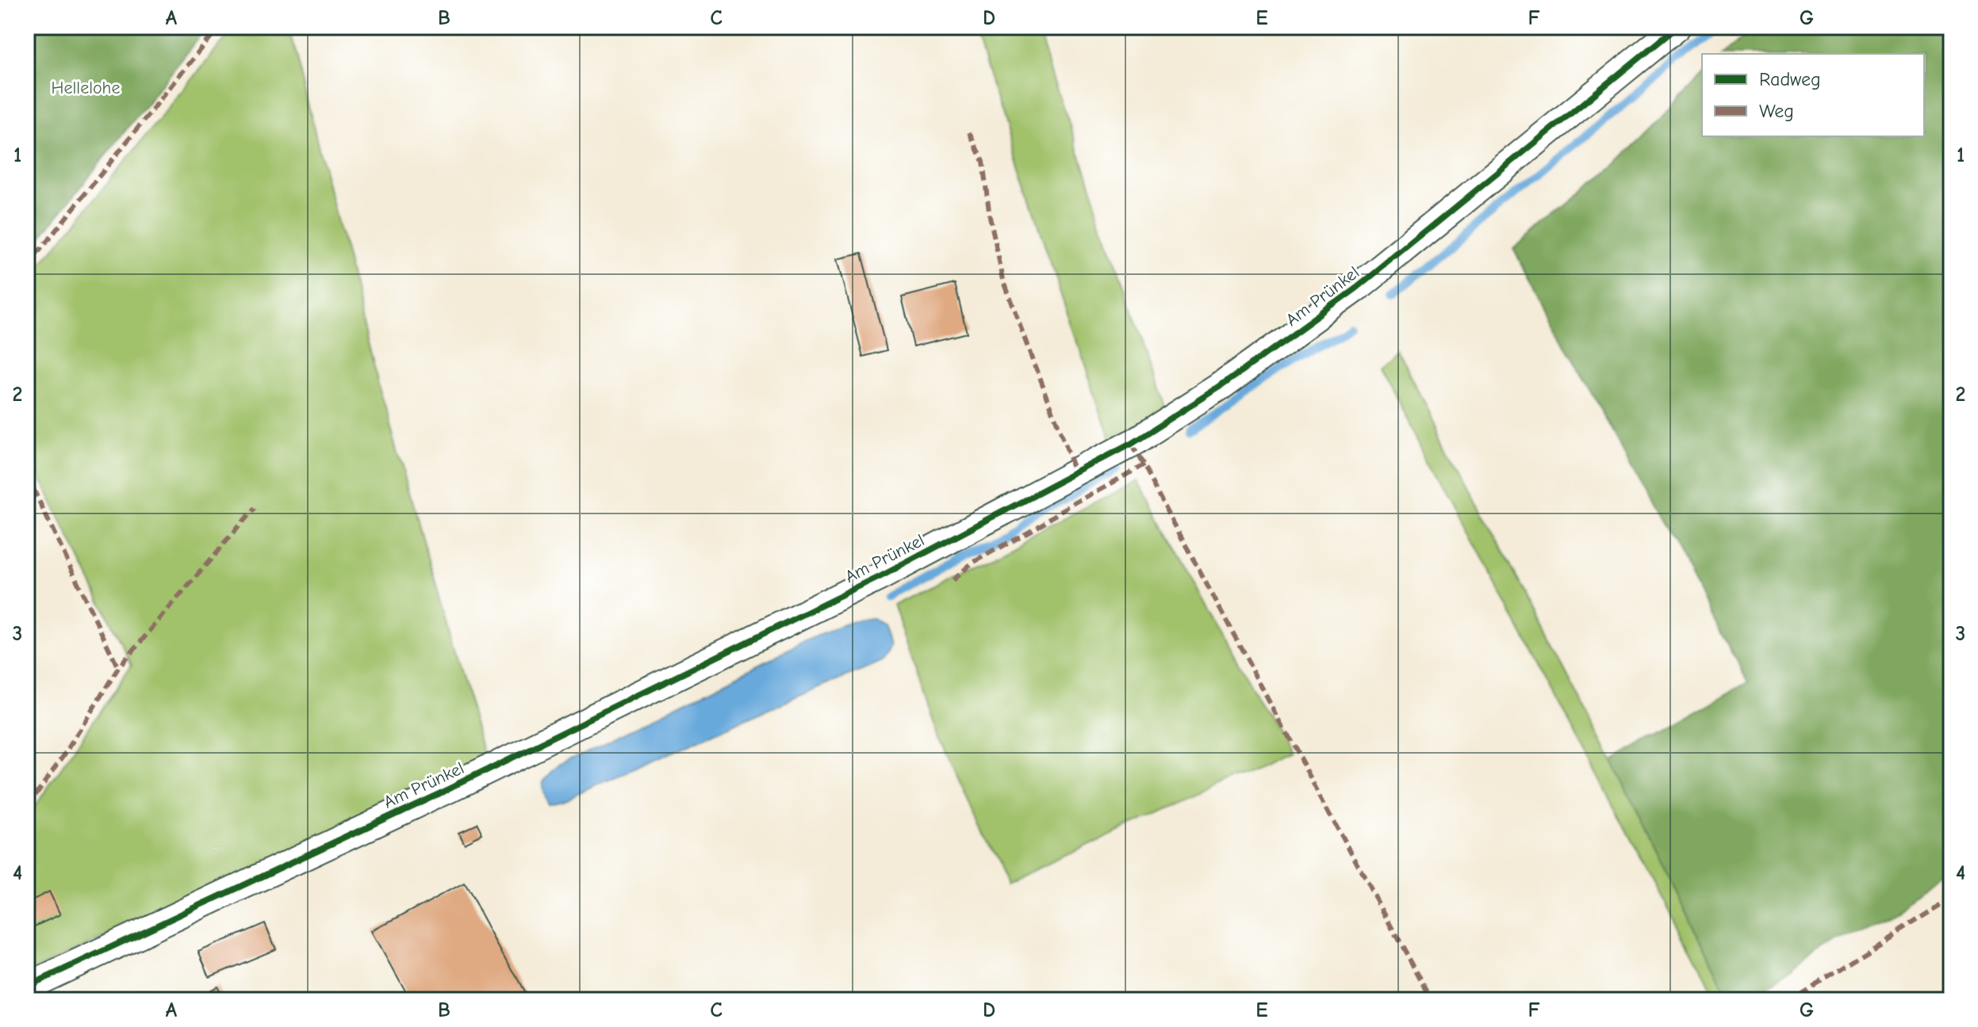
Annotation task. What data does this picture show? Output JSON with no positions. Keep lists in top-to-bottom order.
{
  "streets": {
    "street": ["Am Prünkel"]
  },
  "parks": ["Hellelohe"],
  "legend": ["Radweg", "Weg"],
  "grid": {
    "columns": [
      "A",
      "B",
      "C",
      "D",
      "E",
      "F",
      "G"
    ],
    "rows": [
      "1",
      "2",
      "3",
      "4"
    ]
  }
}
